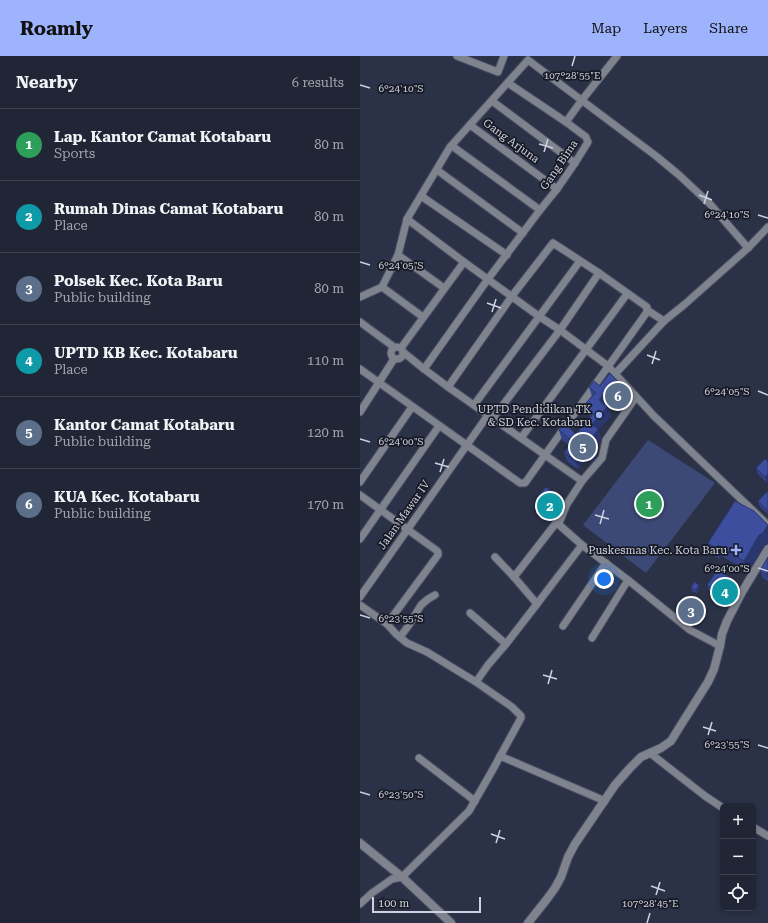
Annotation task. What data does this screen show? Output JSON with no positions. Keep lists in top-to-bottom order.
{
  "streets": {
    "street": ["Gang Arjuna", "Gang Bima", "Jalan Mawar IV"]
  },
  "crossings": [
    ["Gang Arjuna", "Gang Bima"]
  ],
  "places": {
    "other": ["UPTD Pendidikan TK & SD Kec. Kotabaru"],
    "health": ["Puskesmas Kec. Kota Baru"]
  },
  "scale_bar": "100 m",
  "page": {
    "header": "Roamly",
    "nav": ["Map", "Layers", "Share"],
    "heading": ["Nearby", "6 results"],
    "list": [
      {
        "mark": "1",
        "name": "Lap. Kantor Camat Kotabaru",
        "note": "Sports",
        "value": "80 m"
      },
      {
        "mark": "2",
        "name": "Rumah Dinas Camat Kotabaru",
        "note": "Place",
        "value": "80 m"
      },
      {
        "mark": "3",
        "name": "Polsek Kec. Kota Baru",
        "note": "Public building",
        "value": "80 m"
      },
      {
        "mark": "4",
        "name": "UPTD KB Kec. Kotabaru",
        "note": "Place",
        "value": "110 m"
      },
      {
        "mark": "5",
        "name": "Kantor Camat Kotabaru",
        "note": "Public building",
        "value": "120 m"
      },
      {
        "mark": "6",
        "name": "KUA Kec. Kotabaru",
        "note": "Public building",
        "value": "170 m"
      }
    ],
    "pins": [
      "6",
      "5",
      "1",
      "2",
      "4",
      "3"
    ],
    "map_buttons": ["+", "−"],
    "scale": "100 m"
  },
  "coordinates": [
    "107°28'55\"E",
    "6°24'10\"S",
    "6°24'05\"S",
    "6°24'00\"S",
    "6°23'55\"S",
    "6°23'50\"S",
    "107°28'45\"E"
  ]
}
